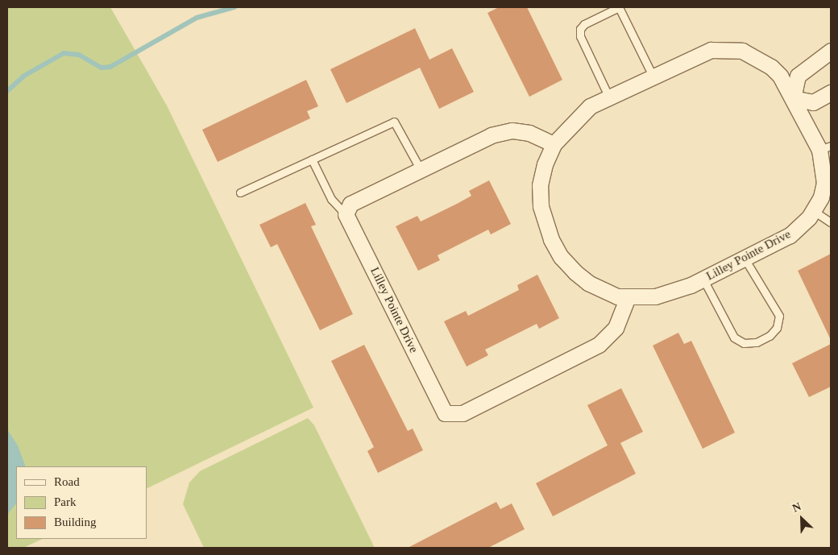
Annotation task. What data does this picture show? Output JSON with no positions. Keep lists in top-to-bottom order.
{
  "streets": {
    "street": ["Lilley Pointe Drive"]
  },
  "legend": ["Road", "Park", "Building"],
  "north": "top left"
}
